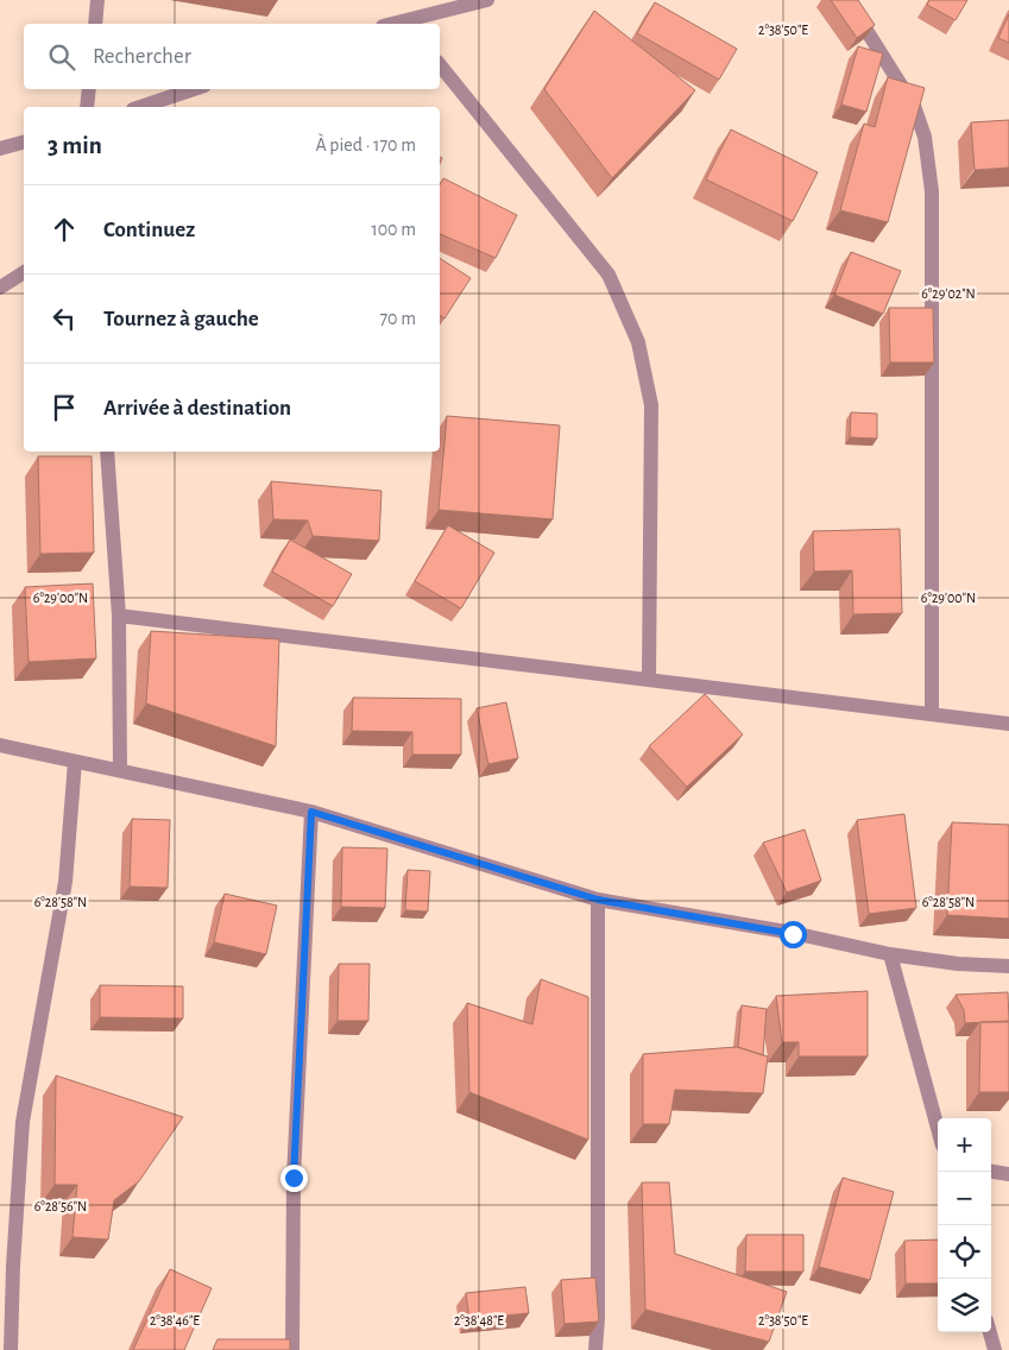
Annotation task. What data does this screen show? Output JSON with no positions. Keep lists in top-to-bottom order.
{
  "page": {
    "search": "Rechercher",
    "heading": ["3 min", "À pied · 170 m"],
    "list": [
      ["Continuez", "100 m"],
      ["Tournez à gauche", "70 m"],
      "Arrivée à destination"
    ],
    "map_buttons": ["+", "−"]
  },
  "coordinates": [
    "2°38'50\"E",
    "6°29'02\"N",
    "6°29'00\"N",
    "6°28'58\"N",
    "6°28'56\"N",
    "2°38'46\"E",
    "2°38'48\"E"
  ]
}
